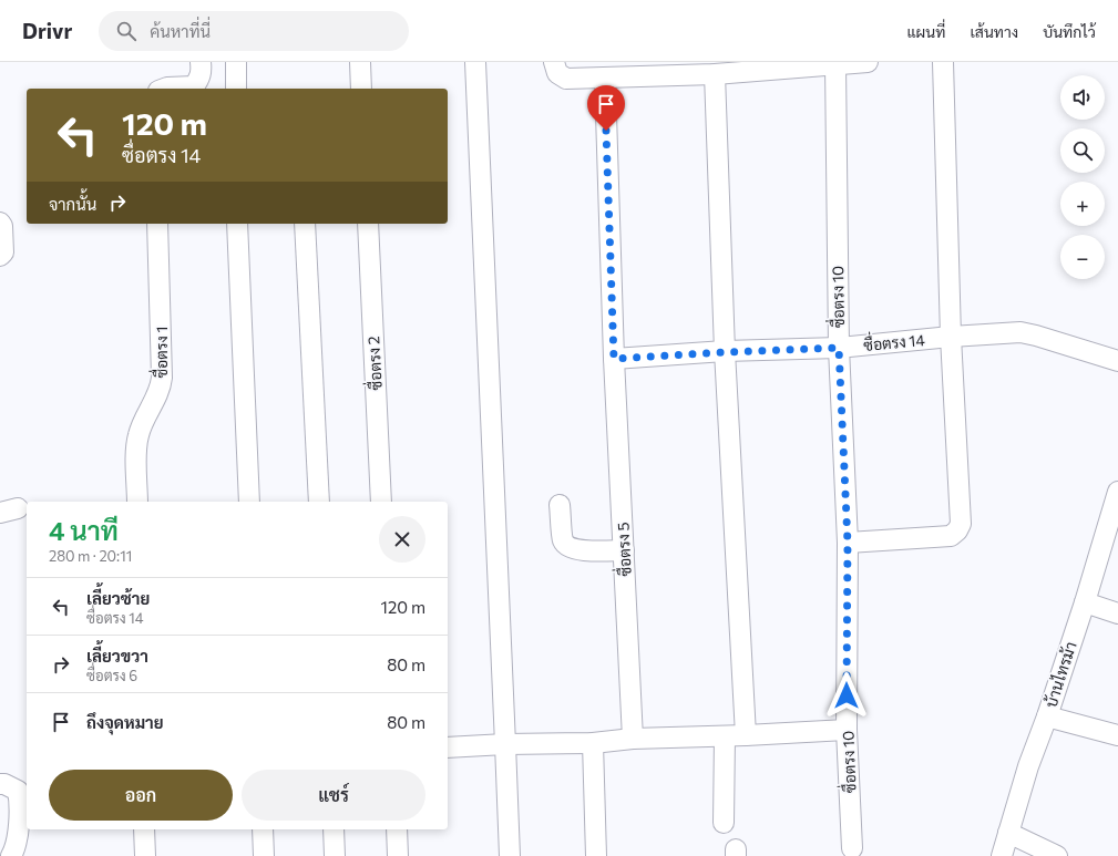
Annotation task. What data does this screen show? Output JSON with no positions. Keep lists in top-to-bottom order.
{
  "streets": {
    "street": [
      "ซื่อตรง 10",
      "ซื่อตรง 14",
      "ซื่อตรง 1",
      "ซื่อตรง 2",
      "ซื่อตรง 5",
      "บ้านไทรม้า"
    ]
  },
  "crossings": [
    ["ซื่อตรง 10", "ซื่อตรง 14"],
    ["ซื่อตรง 14", "ซื่อตรง 5"]
  ],
  "page": {
    "header": "Drivr",
    "search": "ค้นหาที่นี่",
    "nav": ["แผนที่", "เส้นทาง", "บันทึกไว้"],
    "map_buttons": ["+", "−"],
    "turn": ["120 m", "ซื่อตรง 14"],
    "then": "จากนั้น",
    "heading": ["4 นาที", "280 m · 20:11"],
    "list": [
      {
        "name": "เลี้ยวซ้าย",
        "note": "ซื่อตรง 14",
        "value": "120 m"
      },
      {
        "name": "เลี้ยวขวา",
        "note": "ซื่อตรง 6",
        "value": "80 m"
      },
      {
        "name": "ถึงจุดหมาย",
        "value": "80 m"
      }
    ],
    "buttons": ["ออก", "แชร์"]
  }
}
